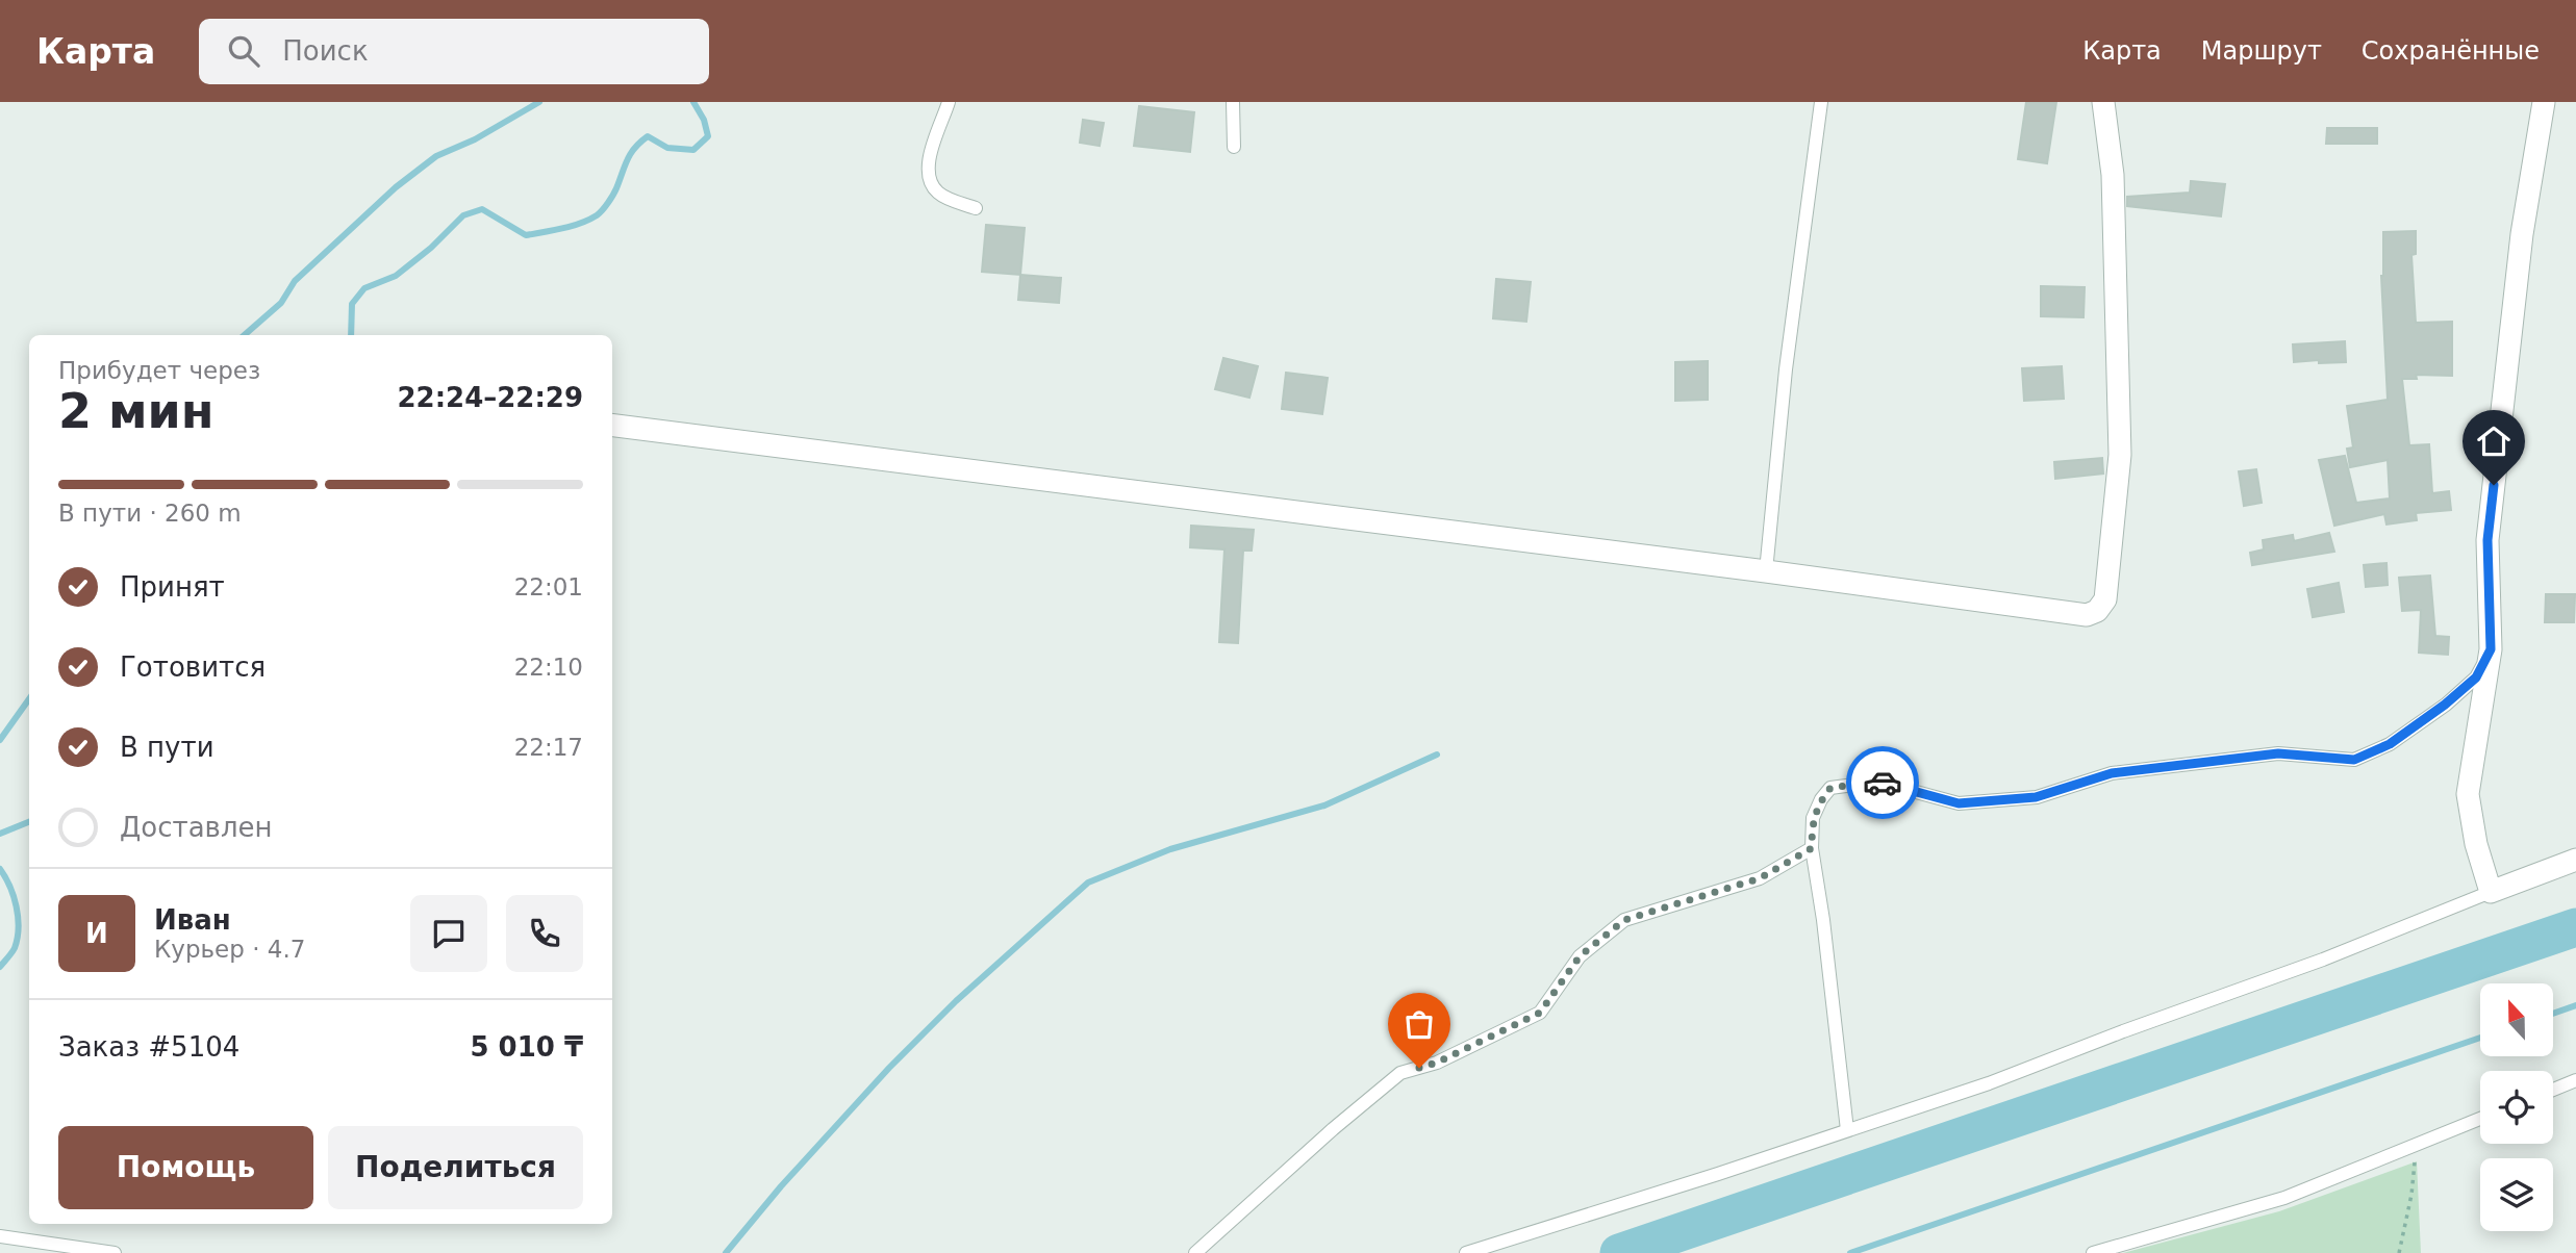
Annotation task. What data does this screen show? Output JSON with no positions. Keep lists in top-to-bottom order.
{
  "north": "top",
  "page": {
    "header": "Карта",
    "search": "Поиск",
    "nav": ["Карта", "Маршрут", "Сохранённые"],
    "heading": ["2 мин", "Прибудет через", "22:24–22:29"],
    "panel": [
      "Иван",
      "Курьер · 4.7",
      "Заказ #5104",
      "5 010 ₸"
    ],
    "bar": "В пути · 260 m",
    "list": [
      ["Принят", "22:01"],
      ["Готовится", "22:10"],
      ["В пути", "22:17"],
      "Доставлен"
    ],
    "round": "И",
    "buttons": ["Помощь", "Поделиться"]
  }
}
